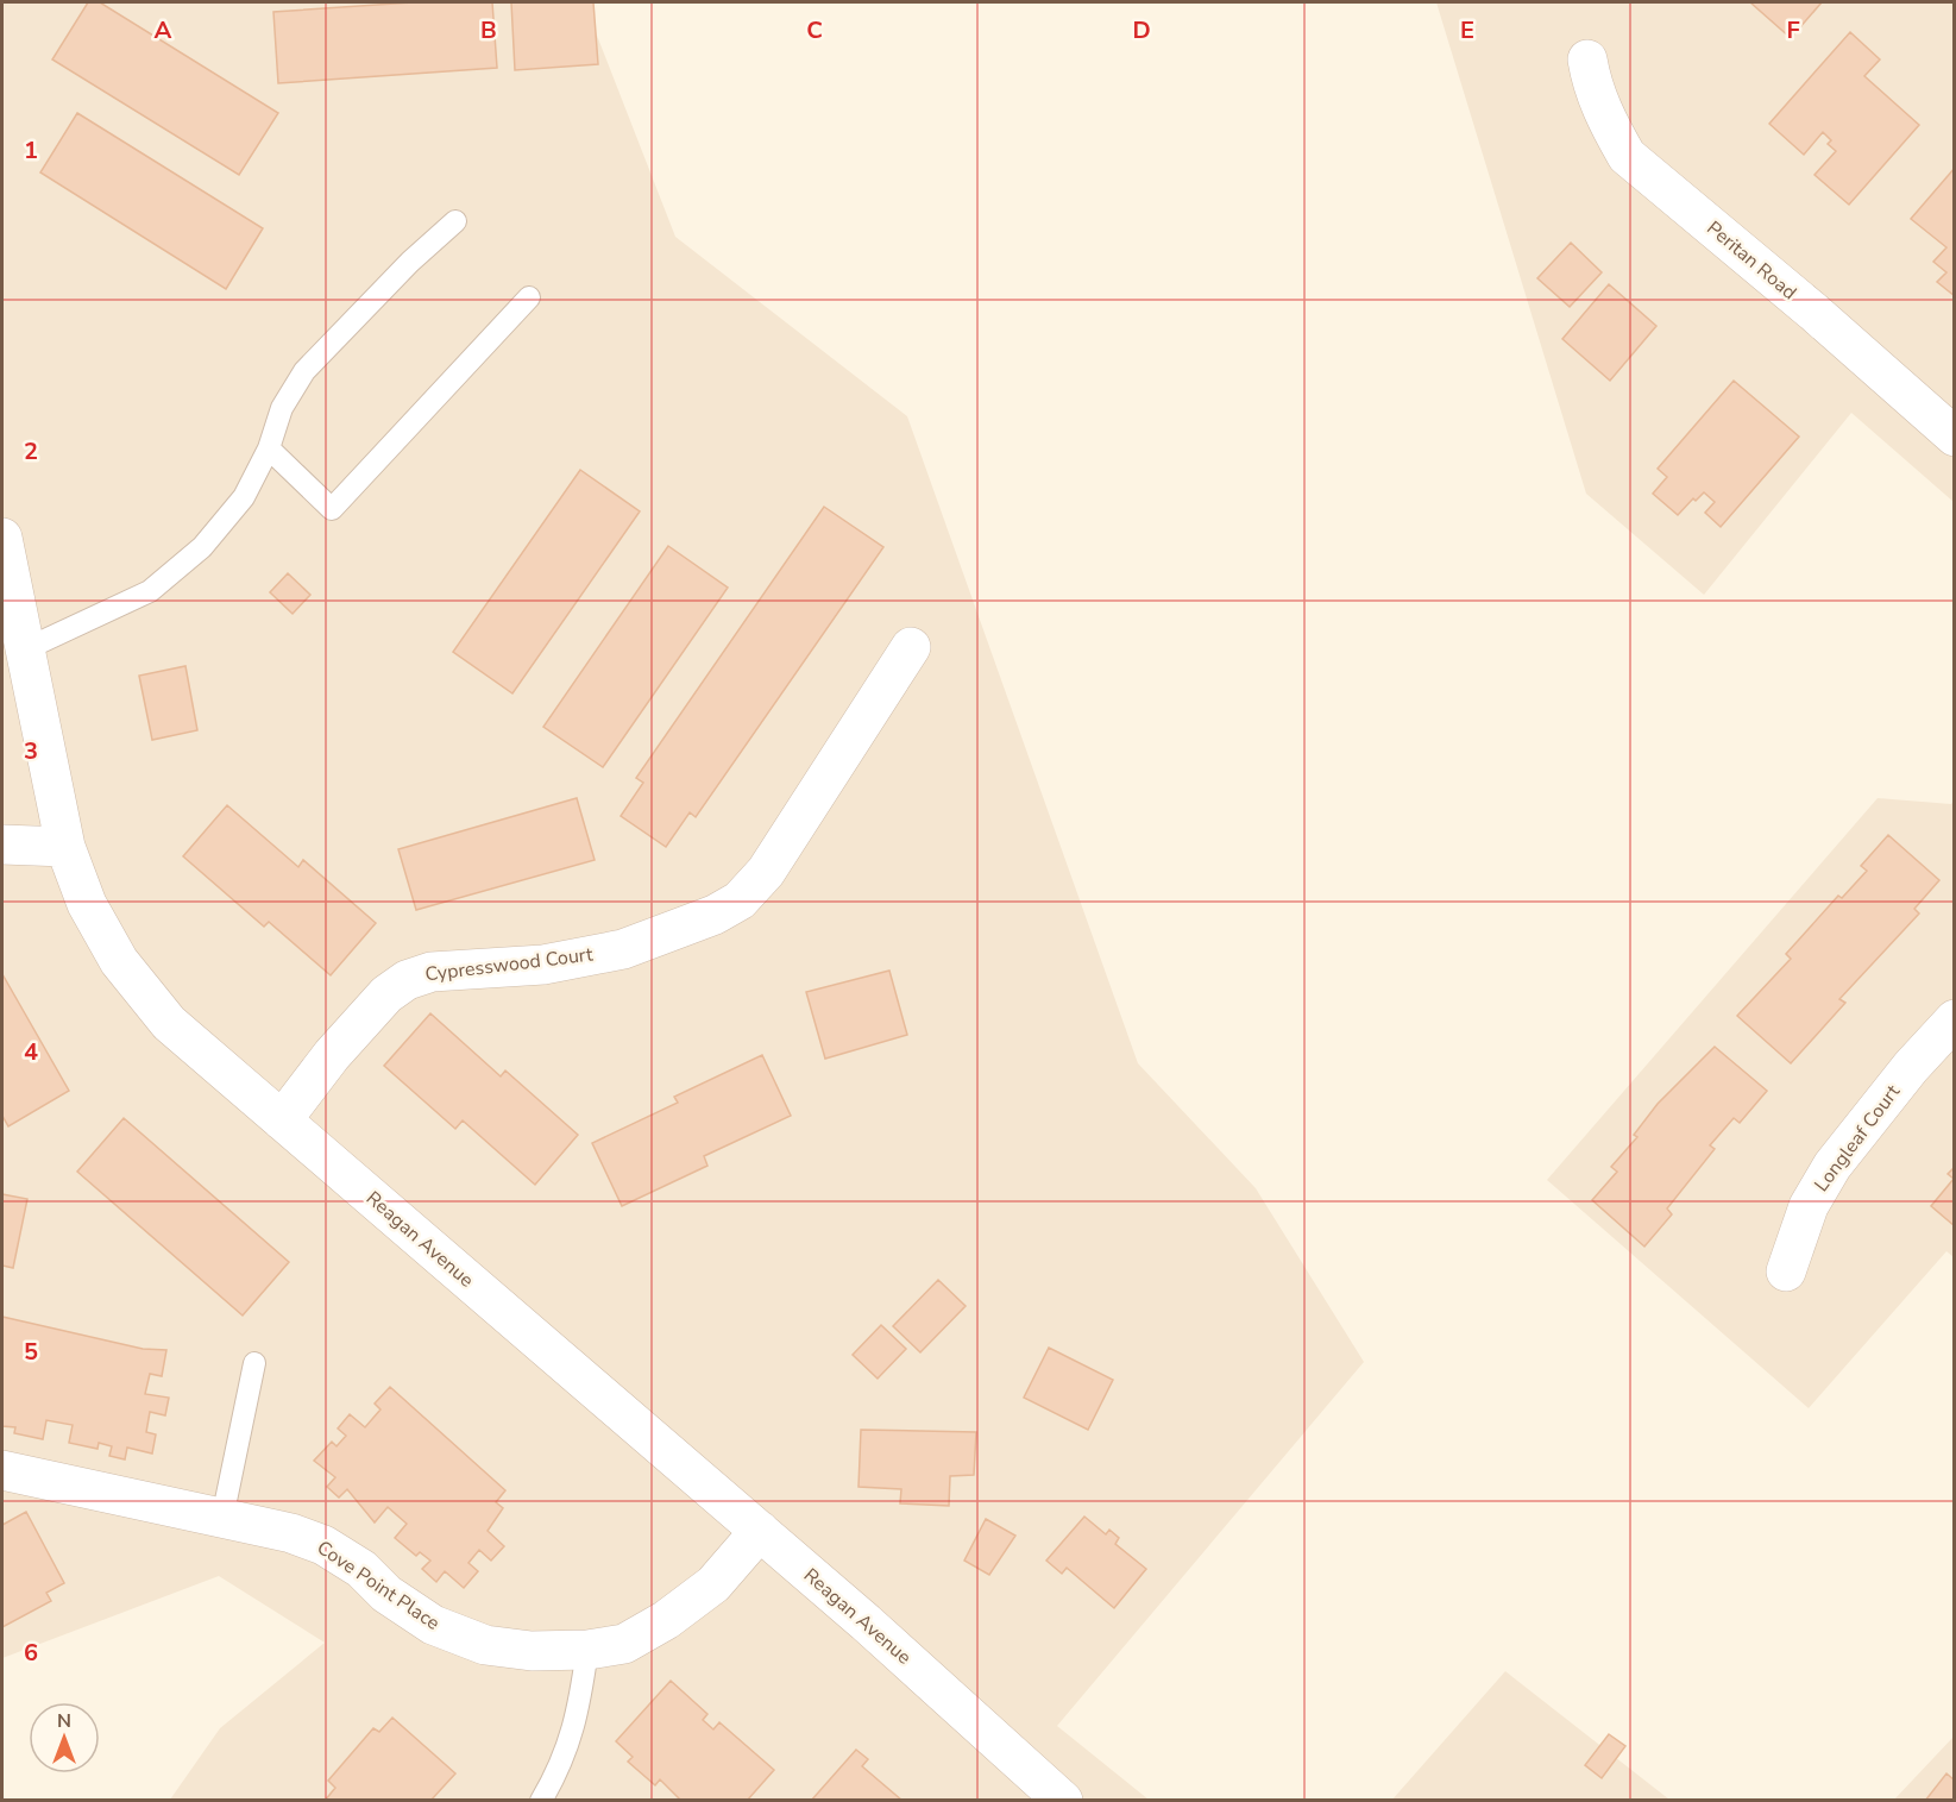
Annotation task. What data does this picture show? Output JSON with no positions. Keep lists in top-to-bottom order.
{
  "streets": {
    "street": [
      "Peritan Road",
      "Cypresswood Court",
      "Longleaf Court",
      "Reagan Avenue",
      "Cove Point Place"
    ]
  },
  "crossings": [
    ["Cypresswood Court", "Reagan Avenue"],
    ["Reagan Avenue", "Cove Point Place"]
  ],
  "north": "top",
  "grid": {
    "columns": [
      "A",
      "B",
      "C",
      "D",
      "E",
      "F"
    ],
    "rows": [
      "1",
      "2",
      "3",
      "4",
      "5",
      "6"
    ]
  }
}
